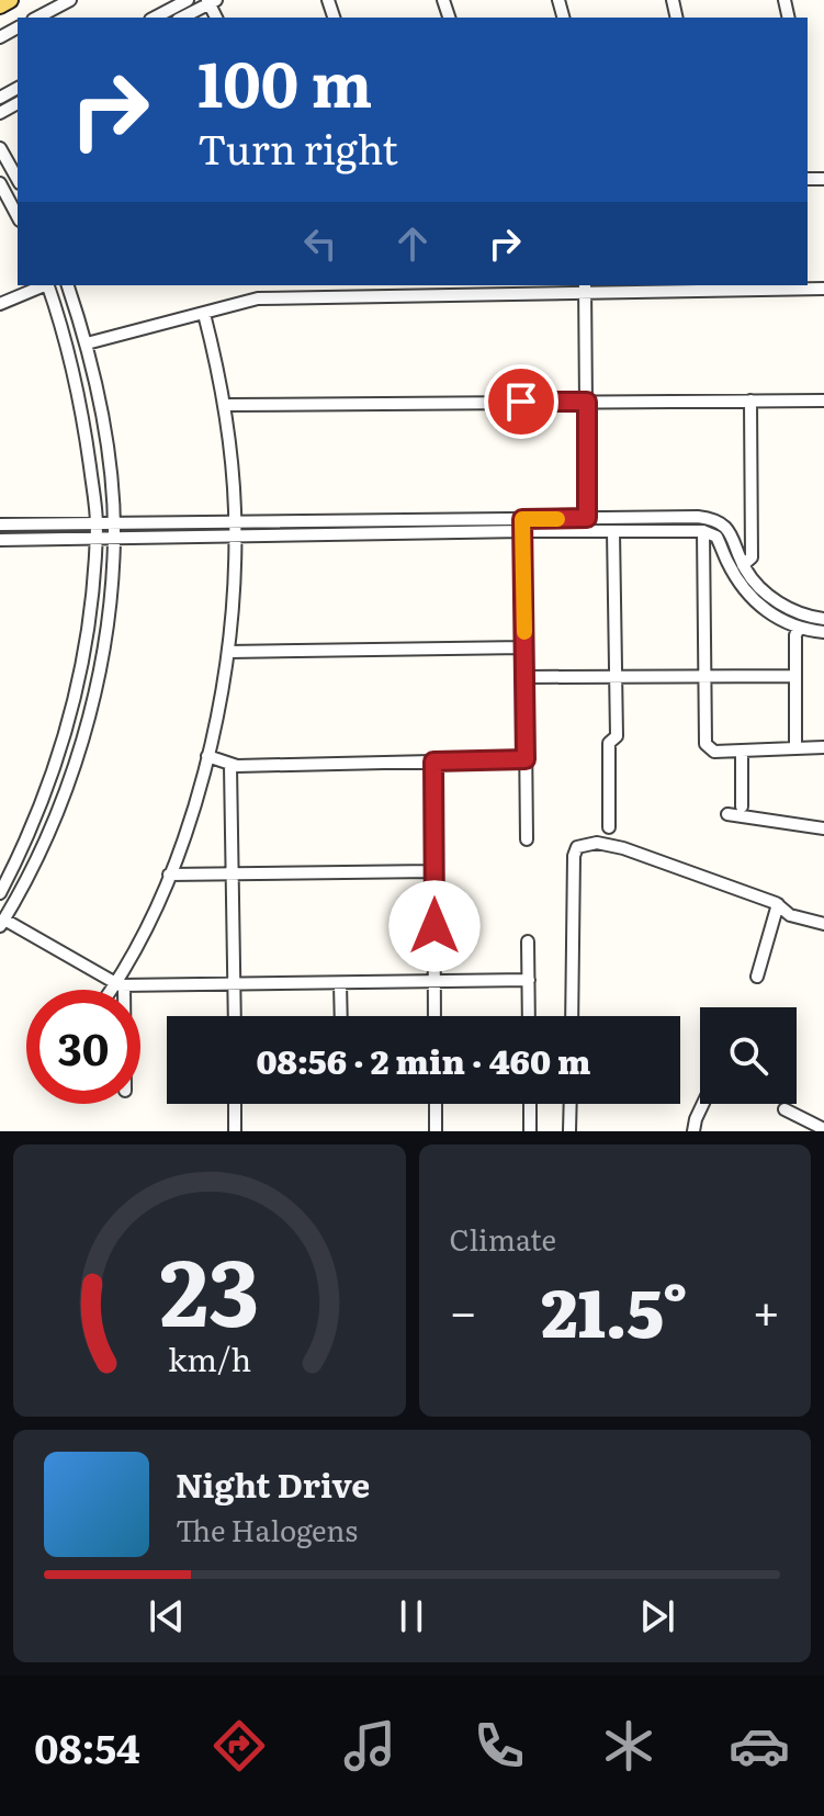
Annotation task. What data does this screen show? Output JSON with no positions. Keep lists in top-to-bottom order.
{
  "page": {
    "turn": ["100 m", "Turn right"],
    "limit": "30",
    "trip": "08:56 · 2 min · 460 m",
    "tile": "Climate",
    "heat": ["−", "21.5°", "+"],
    "song": ["Night Drive", "The Halogens"],
    "tabs": "08:54",
    "gauge": ["23", "km/h"]
  }
}
